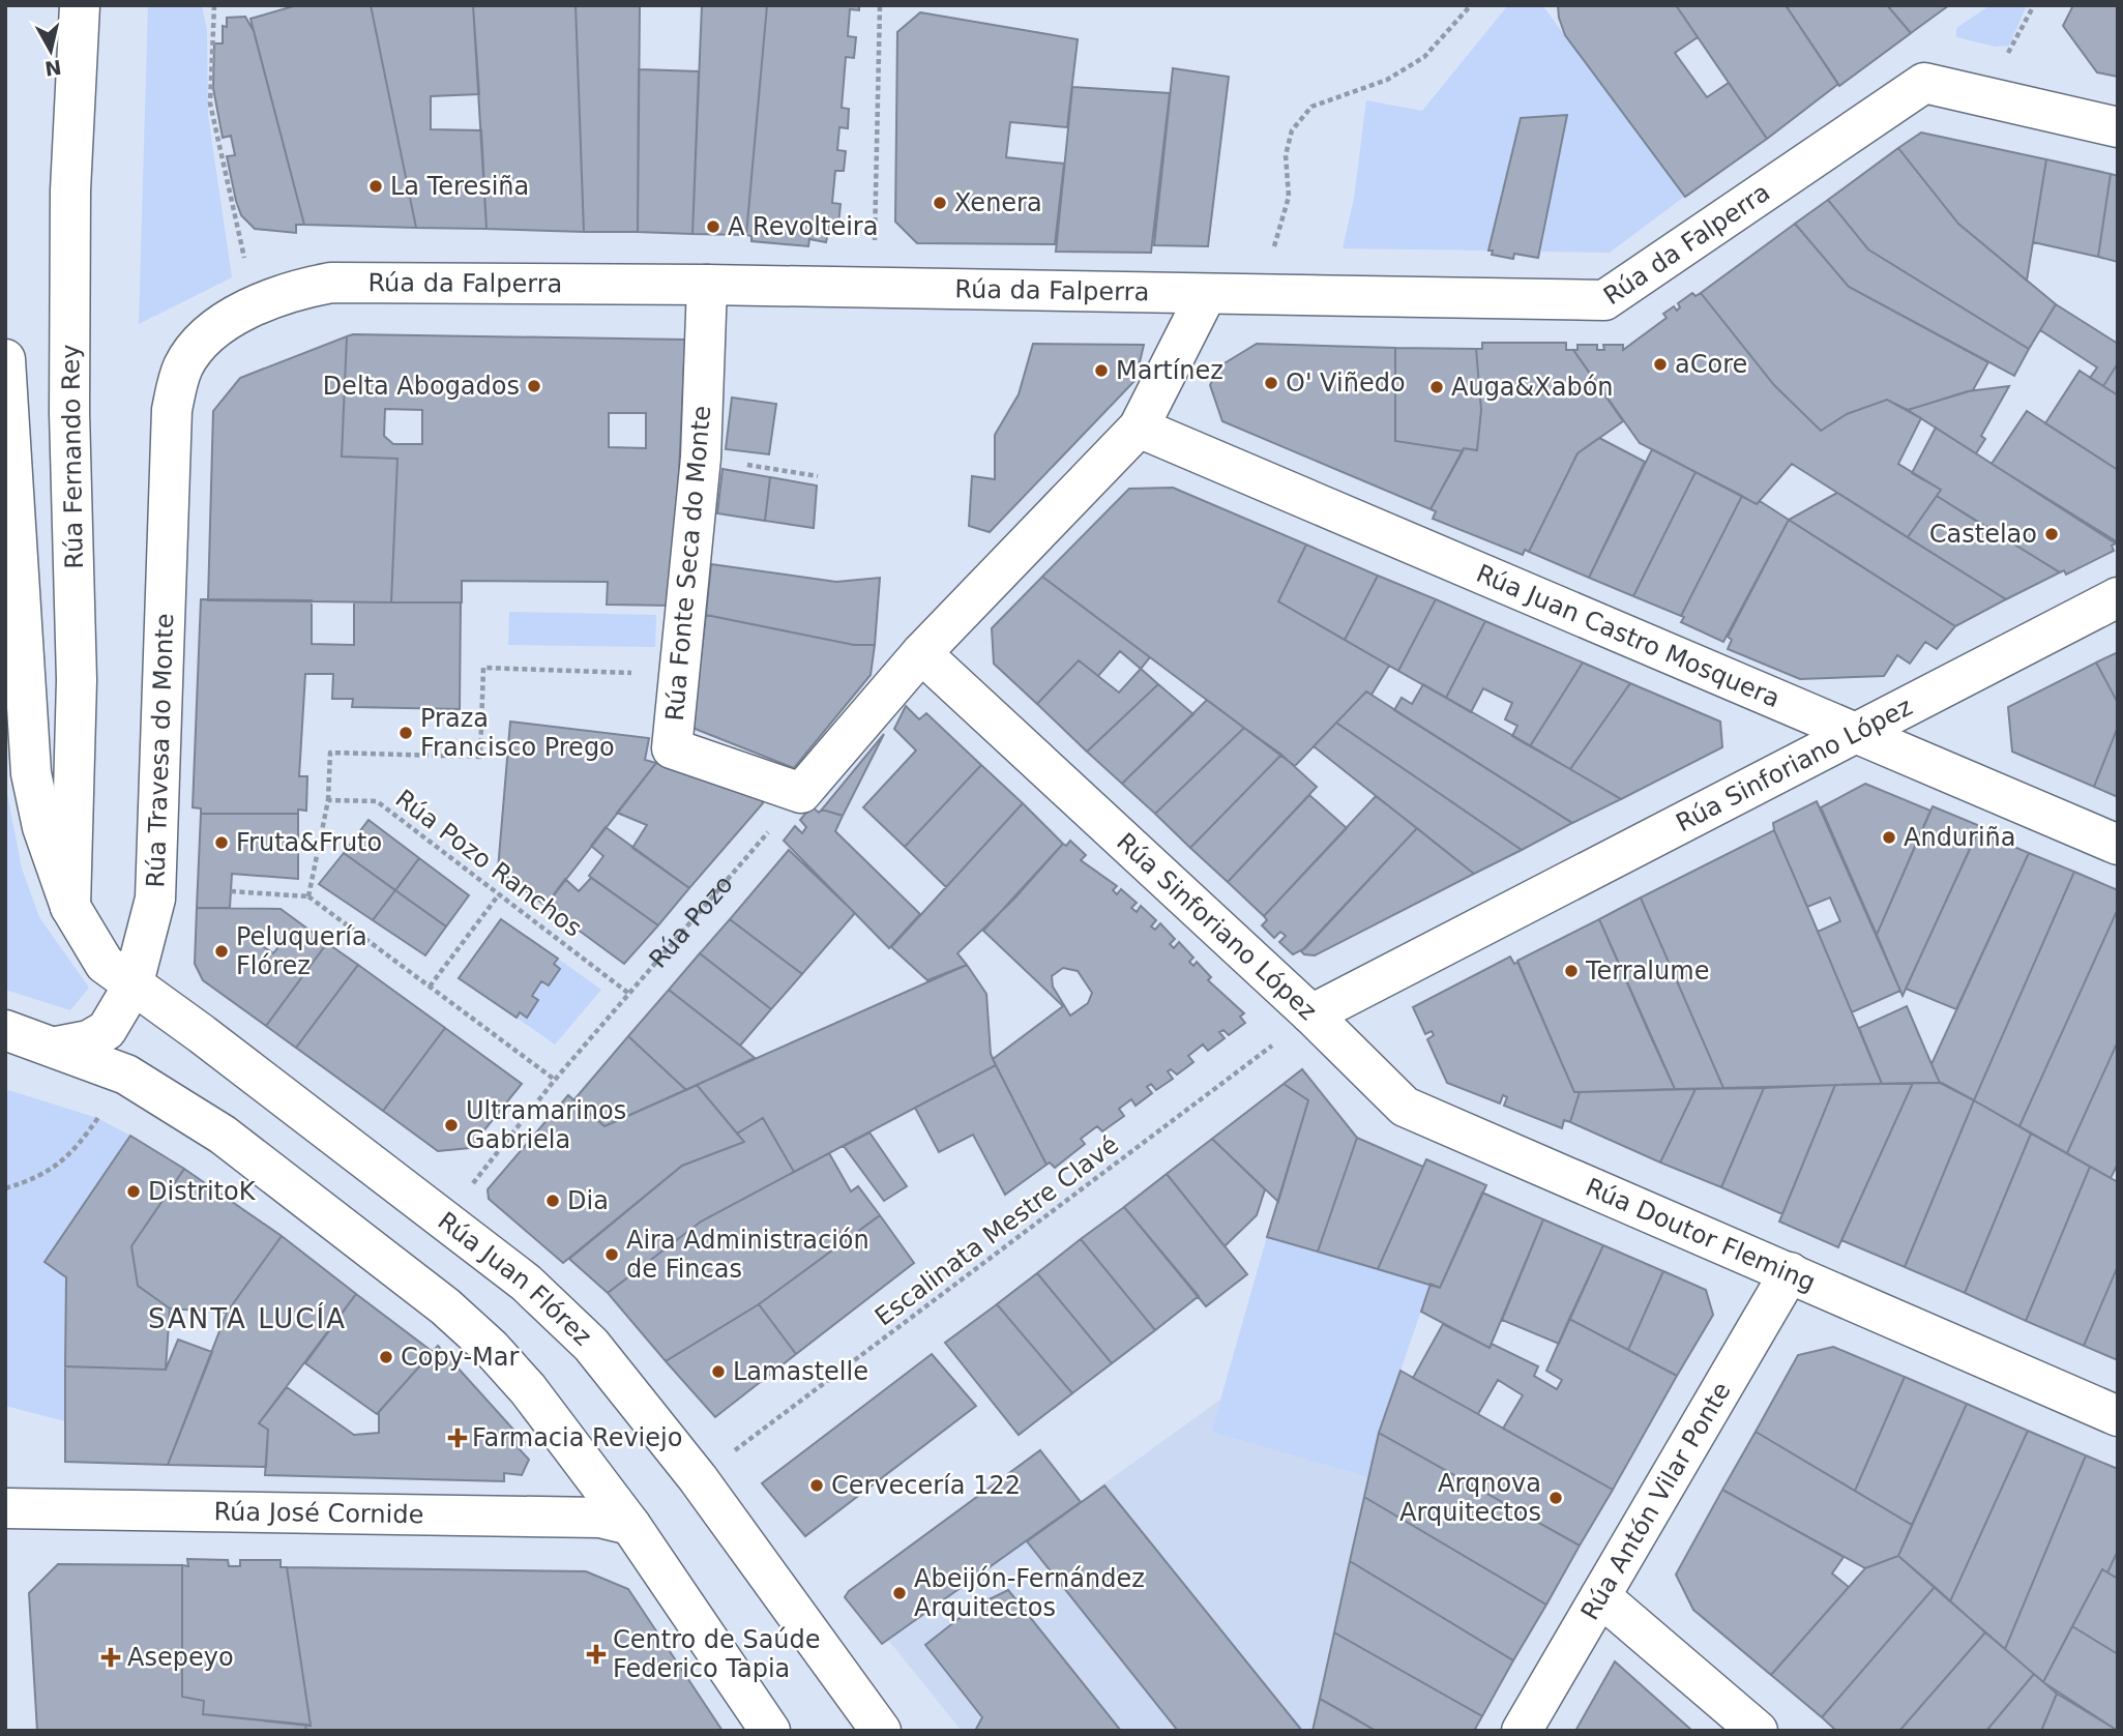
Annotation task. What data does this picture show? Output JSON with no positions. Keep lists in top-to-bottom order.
{
  "streets": {
    "main road": [
      "Rúa da Falperra",
      "Rúa Fernando Rey",
      "Rúa Fonte Seca do Monte",
      "Rúa Juan Castro Mosquera",
      "Rúa Travesa do Monte",
      "Rúa Sinforiano López",
      "Rúa Doutor Fleming",
      "Rúa Juan Flórez",
      "Rúa Antón Vilar Ponte",
      "Rúa José Cornide"
    ],
    "path": ["Rúa Pozo Ranchos", "Rúa Pozo", "Escalinata Mestre Clavé"]
  },
  "crossings": [
    ["Rúa da Falperra", "Rúa Fonte Seca do Monte"],
    ["Rúa da Falperra", "Rúa Travesa do Monte"],
    ["Rúa Fernando Rey", "Rúa Juan Flórez"],
    ["Rúa Fonte Seca do Monte", "Rúa Pozo"],
    ["Rúa Juan Castro Mosquera", "Rúa Sinforiano López"],
    ["Rúa Travesa do Monte", "Rúa Juan Flórez"],
    ["Rúa Sinforiano López", "Rúa Doutor Fleming"],
    ["Rúa Pozo Ranchos", "Rúa Pozo"],
    ["Rúa Doutor Fleming", "Rúa Antón Vilar Ponte"]
  ],
  "districts": ["SANTA LUCÍA"],
  "places": {
    "other": [
      "La Teresiña",
      "Xenera",
      "A Revolteira",
      "aCore",
      "Martínez",
      "O' Viñedo",
      "Delta Abogados",
      "Auga&Xabón",
      "Castelao",
      "Praza Francisco Prego",
      "Anduriña",
      "Fruta&Fruto",
      "Peluquería Flórez",
      "Terralume",
      "Ultramarinos Gabriela",
      "DistritoK",
      "Dia",
      "Aira Administración de Fincas",
      "Copy-Mar",
      "Lamastelle",
      "Cervecería 122",
      "Arqnova Arquitectos",
      "Abeijón-Fernández Arquitectos"
    ],
    "health": ["Farmacia Reviejo", "Centro de Saúde Federico Tapia", "Asepeyo"]
  },
  "north": "bottom"
}
